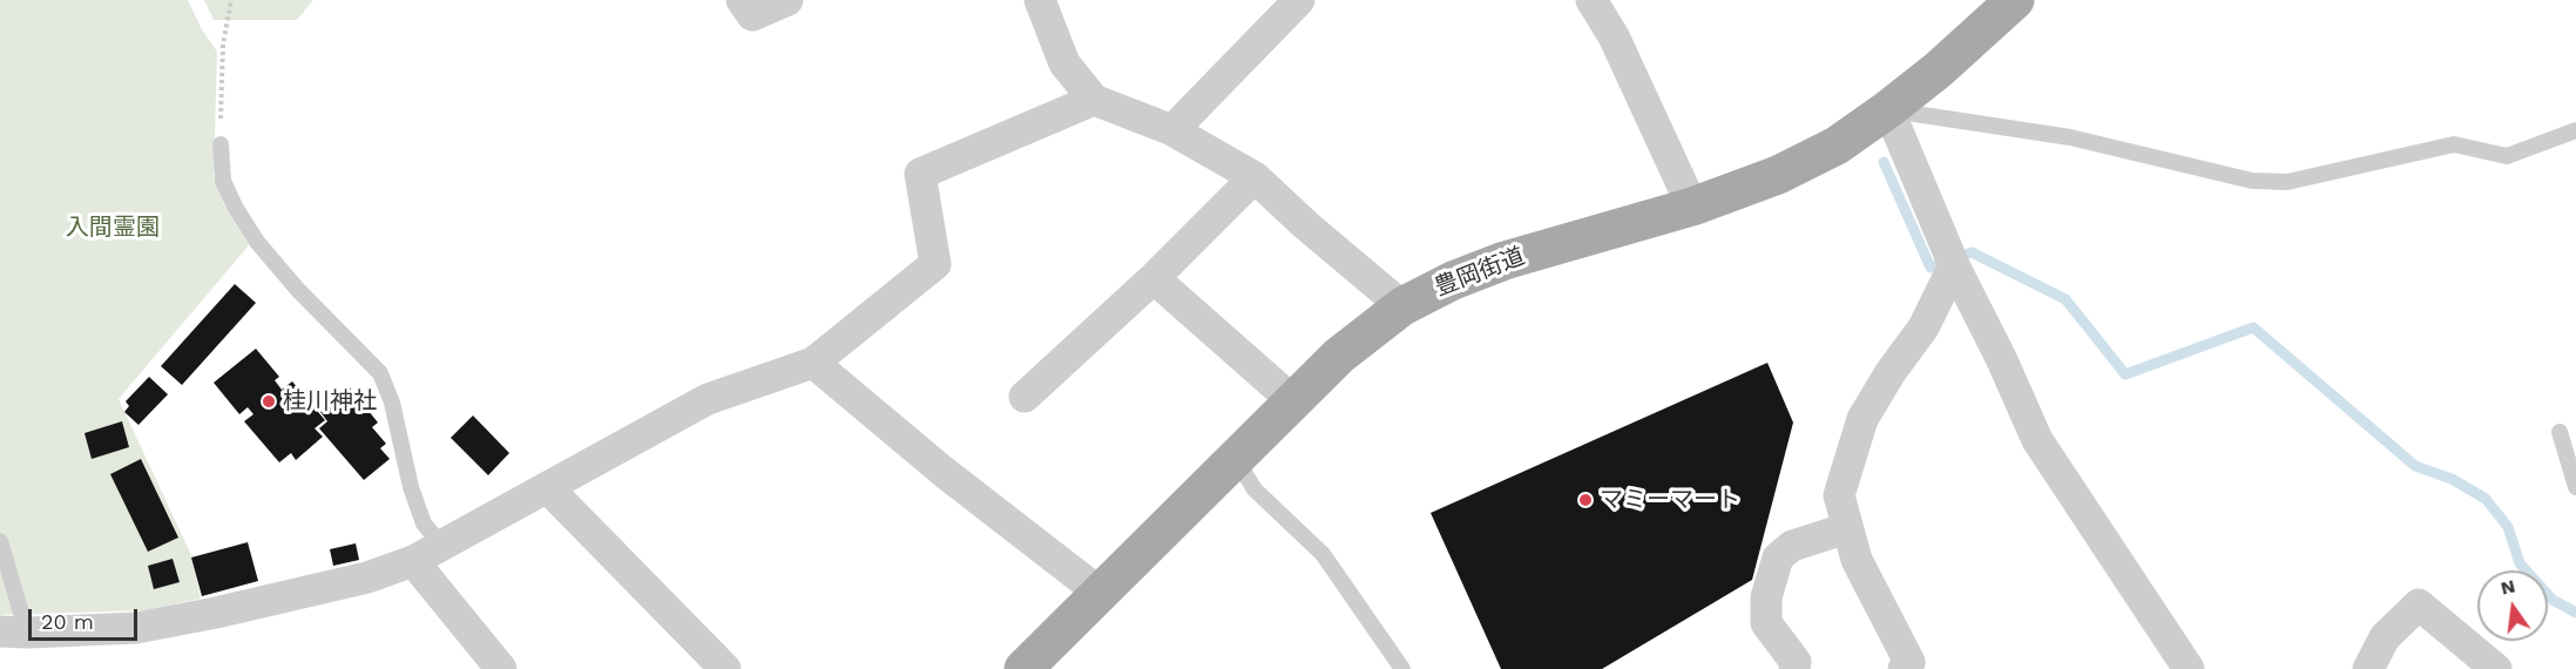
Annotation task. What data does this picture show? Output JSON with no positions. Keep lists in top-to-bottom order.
{
  "streets": {
    "main road": ["豊岡街道"]
  },
  "parks": ["入間霊園"],
  "places": ["桂川神社", "マミーマート"],
  "scale_bar": "20 m",
  "north": "top"
}
